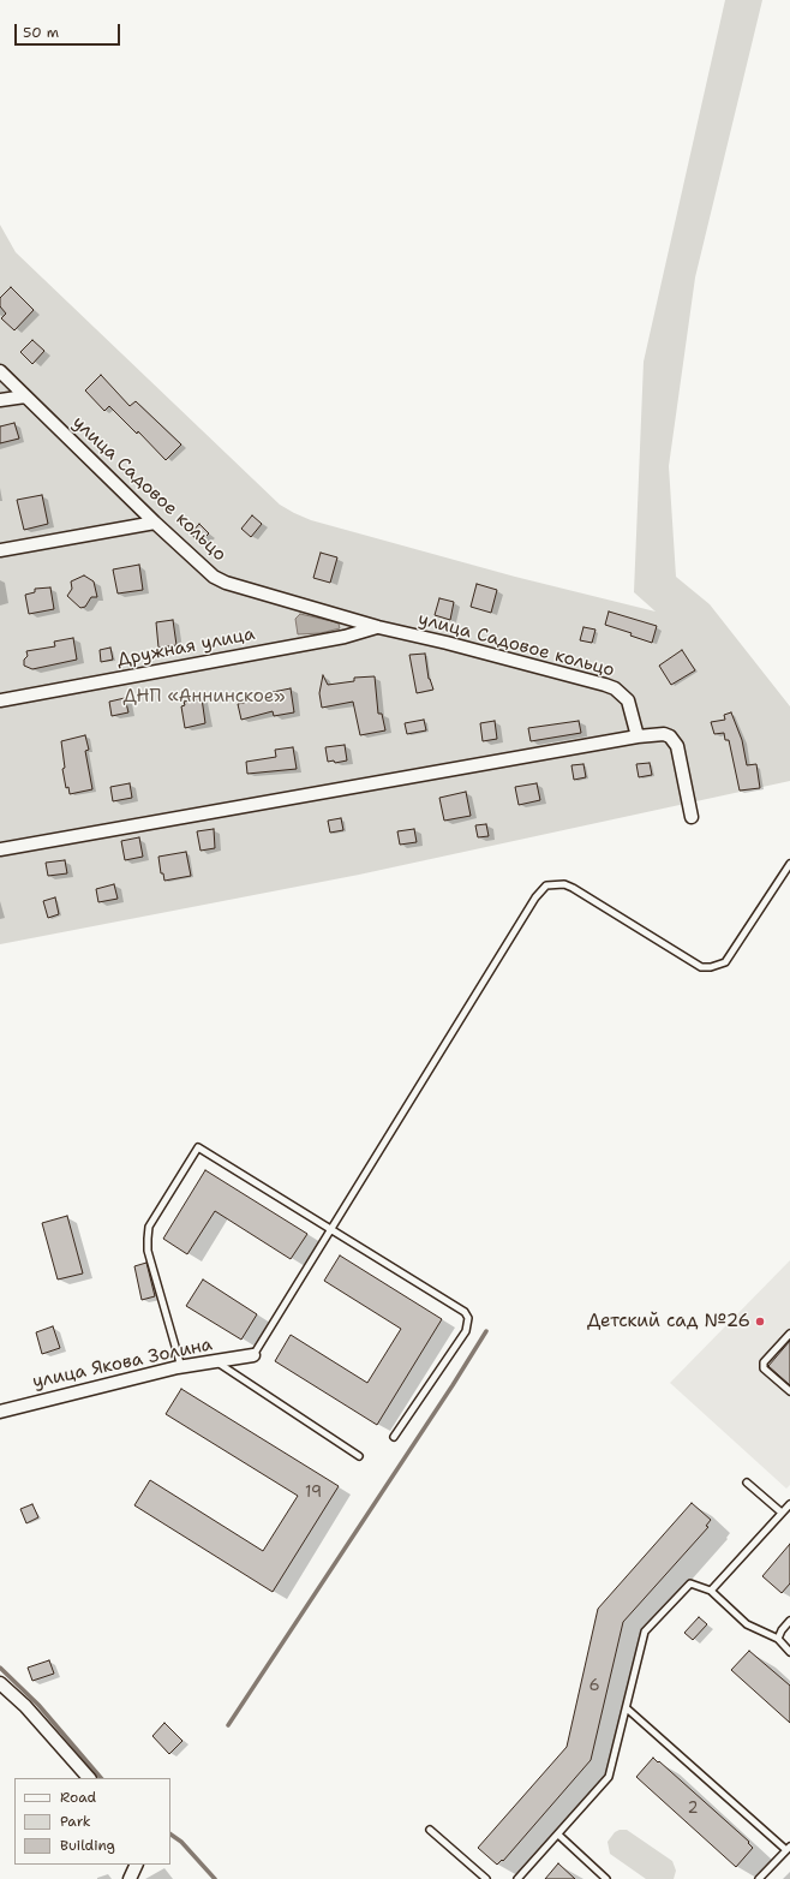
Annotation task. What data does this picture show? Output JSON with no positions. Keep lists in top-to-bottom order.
{
  "streets": {
    "street": ["улица Садовое кольцо", "Дружная улица", "улица Якова Золина"]
  },
  "crossings": [
    ["улица Садовое кольцо", "Дружная улица"]
  ],
  "parks": ["ДНП «Аннинское»"],
  "places": ["Детский сад №26"],
  "house_numbers": ["19", "6", "2"],
  "legend": ["Road", "Park", "Building"],
  "scale_bar": "50 m"
}
